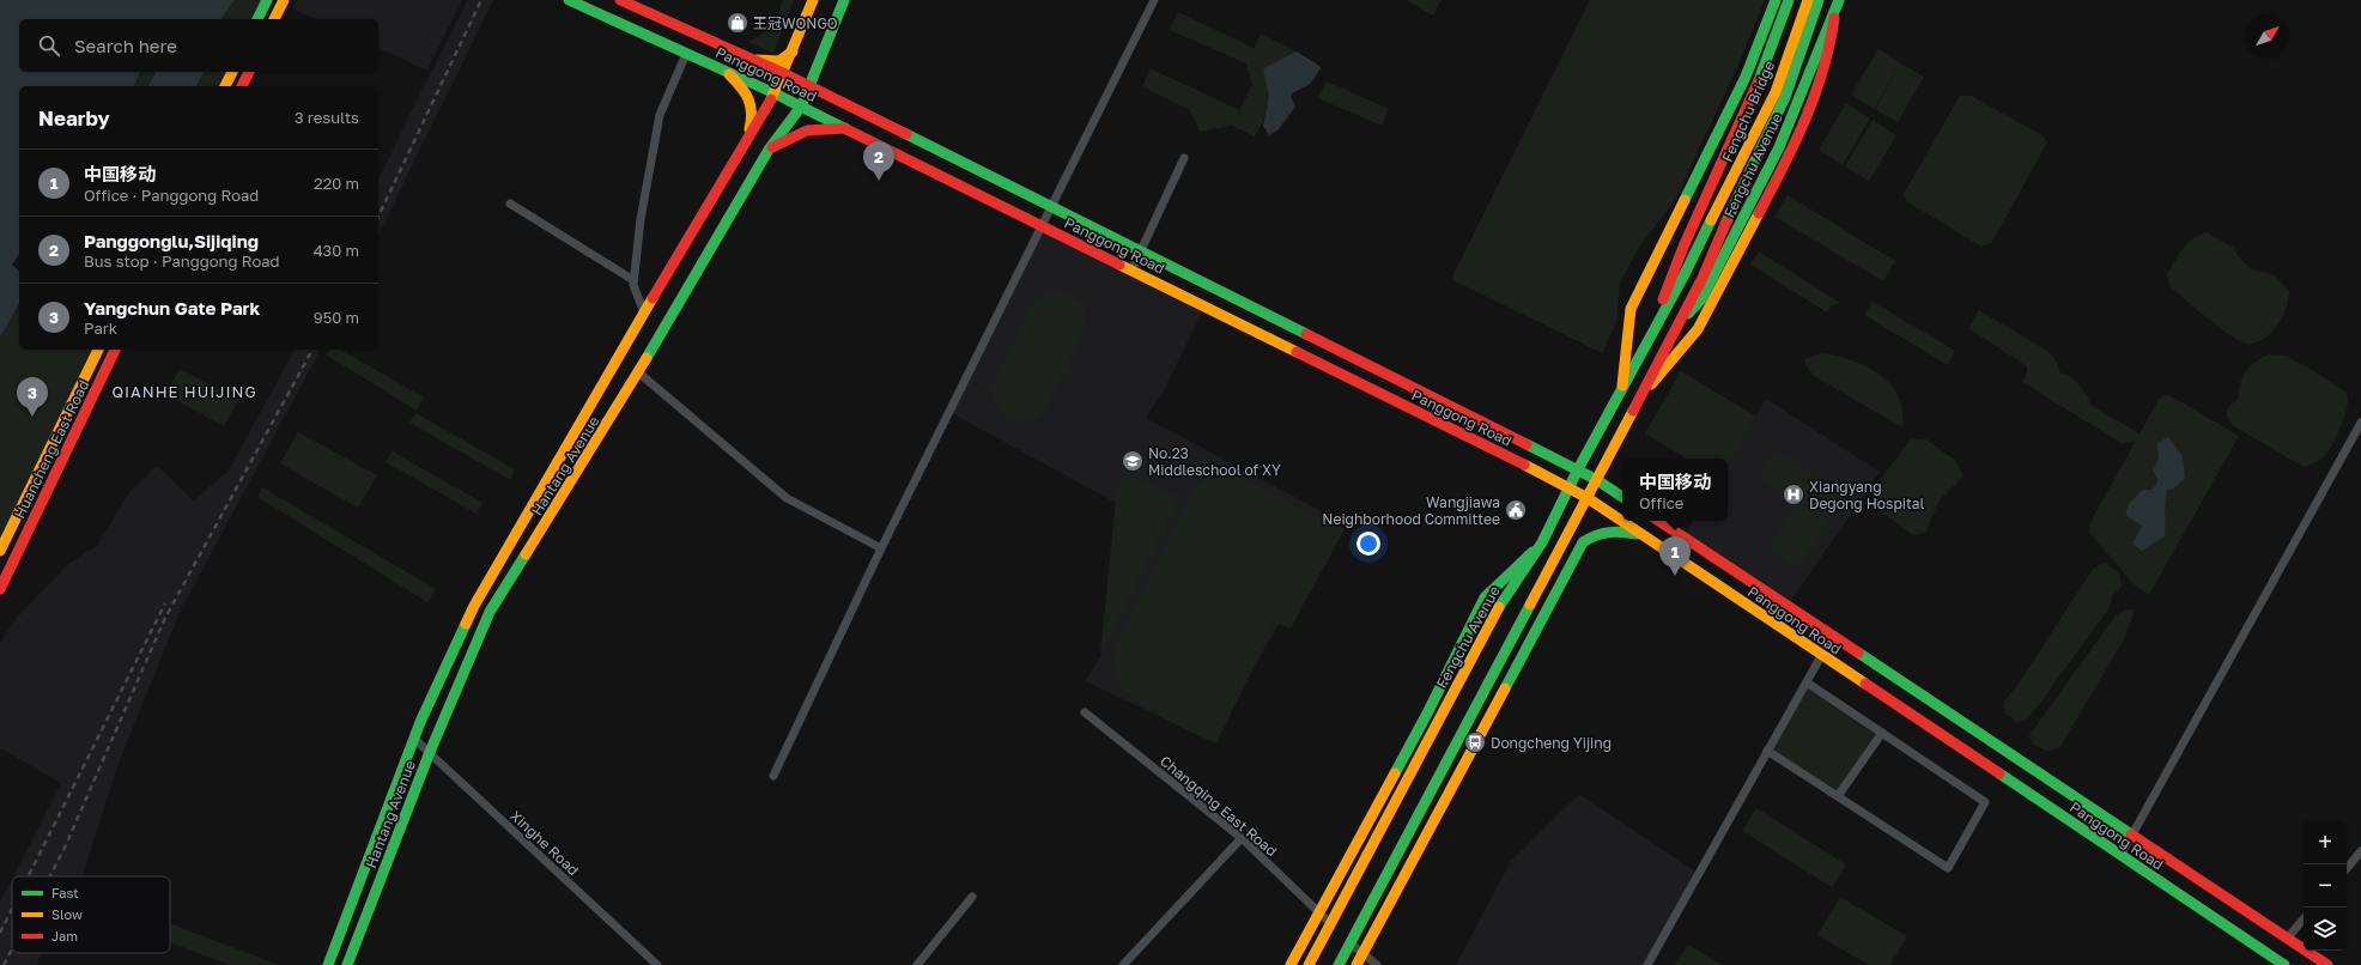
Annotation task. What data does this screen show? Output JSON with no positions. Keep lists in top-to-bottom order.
{
  "streets": {
    "main road": [
      "Panggong Road",
      "Fengchu Bridge",
      "Fengchu Avenue",
      "Huancheng East Road",
      "Hantang Avenue"
    ],
    "street": ["Changqing East Road", "Xinghe Road"]
  },
  "crossings": [
    ["Panggong Road", "Fengchu Avenue"],
    ["Panggong Road", "Hantang Avenue"],
    ["Fengchu Bridge", "Fengchu Avenue"],
    ["Fengchu Avenue", "Changqing East Road"],
    ["Hantang Avenue", "Xinghe Road"]
  ],
  "districts": ["QIANHE HUIJING"],
  "places": {
    "shop": ["王冠WONGO"],
    "school or university": ["No.23 Middleschool of XY"],
    "hospital": ["Xiangyang Degong Hospital"],
    "public building": ["Wangjiawa Neighborhood Committee"],
    "bus stop": ["Dongcheng Yijing"]
  },
  "legend": ["Fast", "Slow", "Jam"],
  "north": "top right",
  "page": {
    "search": "Search here",
    "heading": ["Nearby", "3 results"],
    "pins": ["2", "3", "1"],
    "list": [
      {
        "mark": "1",
        "name": "中国移动",
        "note": "Office · Panggong Road",
        "value": "220 m"
      },
      {
        "mark": "2",
        "name": "Panggonglu,Sijiqing",
        "note": "Bus stop · Panggong Road",
        "value": "430 m"
      },
      {
        "mark": "3",
        "name": "Yangchun Gate Park",
        "note": "Park",
        "value": "950 m"
      }
    ],
    "popup": ["中国移动", "Office"],
    "map_buttons": ["+", "−"]
  }
}
